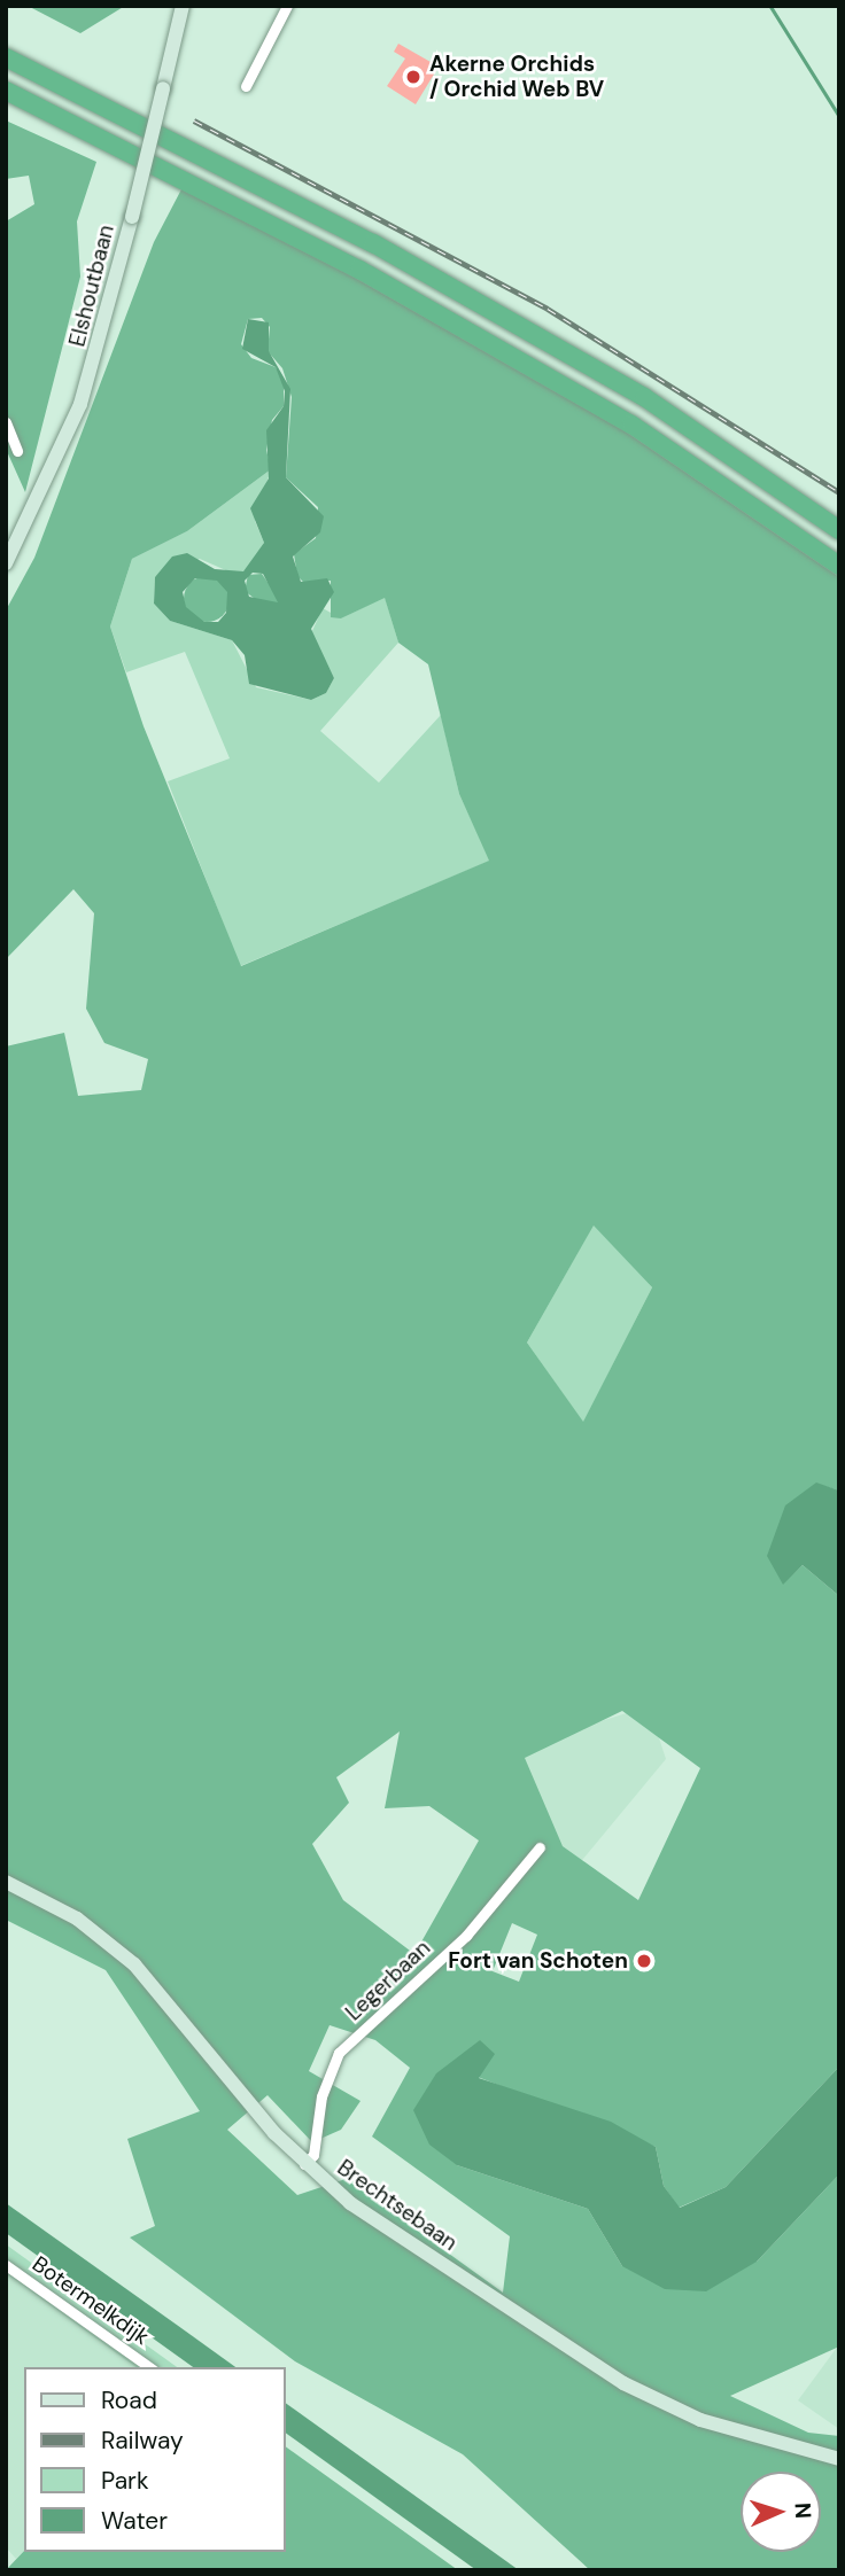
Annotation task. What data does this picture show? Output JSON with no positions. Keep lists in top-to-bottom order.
{
  "streets": {
    "main road": ["Elshoutbaan", "Brechtsebaan"],
    "street": ["Legerbaan", "Botermelkdijk"]
  },
  "crossings": [
    ["Legerbaan", "Brechtsebaan"]
  ],
  "places": ["Akerne Orchids / Orchid Web BV", "Fort van Schoten"],
  "legend": [
    "Road",
    "Railway",
    "Park",
    "Water"
  ],
  "north": "right"
}
